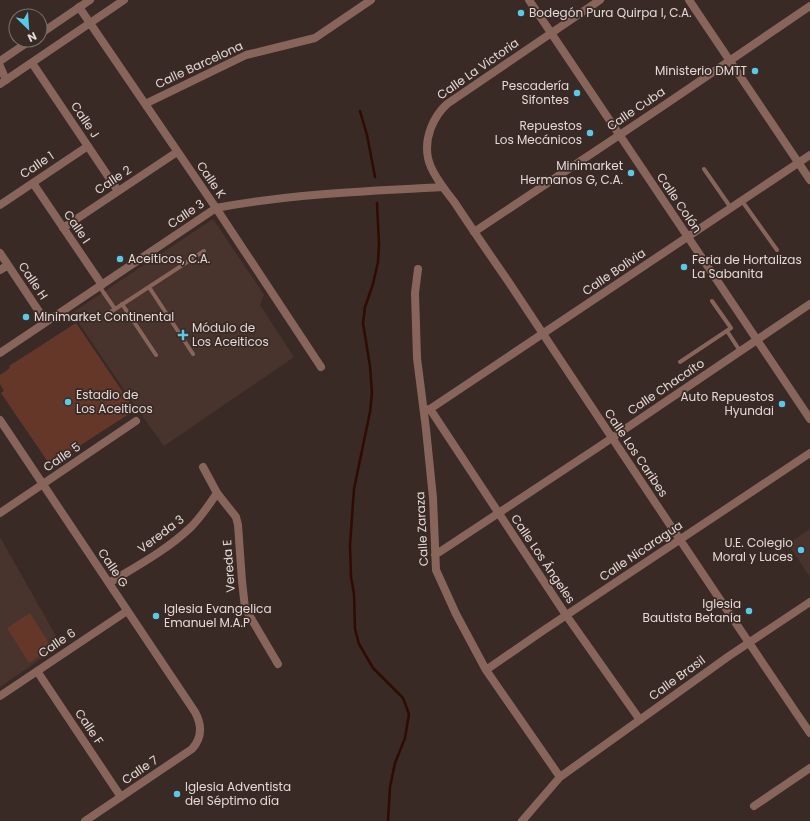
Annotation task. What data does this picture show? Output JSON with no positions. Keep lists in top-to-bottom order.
{
  "streets": {
    "street": [
      "Calle Barcelona",
      "Calle La Victoria",
      "Calle Cuba",
      "Calle J",
      "Calle 1",
      "Calle 2",
      "Calle K",
      "Calle Colón",
      "Calle 3",
      "Calle I",
      "Calle Bolivia",
      "Calle H",
      "Calle Chacaíto",
      "Calle Los Caribes",
      "Calle 5",
      "Calle Zaraza",
      "Vereda 3",
      "Calle Nicaragua",
      "Calle Los Ángeles",
      "Vereda E",
      "Calle G",
      "Calle 6",
      "Calle Brasil",
      "Calle F",
      "Calle 7"
    ]
  },
  "crossings": [
    ["Calle Barcelona", "Calle K"],
    ["Calle La Victoria", "Calle Colón"],
    ["Calle La Victoria", "Calle 3"],
    ["Calle La Victoria", "Calle Los Caribes"],
    ["Calle Cuba", "Calle Colón"],
    ["Calle Cuba", "Calle Los Caribes"],
    ["Calle J", "Calle 1"],
    ["Calle J", "Calle 2"],
    ["Calle 1", "Calle I"],
    ["Calle 2", "Calle K"],
    ["Calle 2", "Calle I"],
    ["Calle K", "Calle 3"],
    ["Calle Colón", "Calle Bolivia"],
    ["Calle Colón", "Calle Chacaíto"],
    ["Calle 3", "Calle I"],
    ["Calle 3", "Calle H"],
    ["Calle 3", "Calle Los Caribes"],
    ["Calle Bolivia", "Calle Los Caribes"],
    ["Calle Bolivia", "Calle Zaraza"],
    ["Calle Bolivia", "Calle Los Ángeles"],
    ["Calle Chacaíto", "Calle Los Caribes"],
    ["Calle Chacaíto", "Calle Zaraza"],
    ["Calle Chacaíto", "Calle Los Ángeles"],
    ["Calle Los Caribes", "Calle Nicaragua"],
    ["Calle Los Caribes", "Calle Brasil"],
    ["Calle 5", "Calle G"],
    ["Calle Zaraza", "Calle Nicaragua"],
    ["Calle Zaraza", "Calle Los Ángeles"],
    ["Calle Zaraza", "Calle Brasil"],
    ["Vereda 3", "Vereda E"],
    ["Vereda 3", "Calle G"],
    ["Calle Nicaragua", "Calle Los Ángeles"],
    ["Calle Los Ángeles", "Calle Brasil"],
    ["Calle G", "Calle 6"],
    ["Calle G", "Calle 7"],
    ["Calle 6", "Calle F"],
    ["Calle F", "Calle 7"]
  ],
  "places": {
    "other": [
      "Bodegón Pura Quirpa I, C.A.",
      "Ministerio DMTT",
      "Pescadería Sifontes",
      "Repuestos Los Mecánicos",
      "Minimarket Hermanos G, C.A.",
      "Aceiticos, C.A.",
      "Feria de Hortalizas La Sabanita",
      "Minimarket Continental",
      "Estadio de Los Aceiticos",
      "Auto Repuestos Hyundai",
      "U.E. Colegio Moral y Luces",
      "Iglesia Bautista Betania",
      "Iglesia Evangelica Emanuel M.A.P",
      "Iglesia Adventista del Séptimo día"
    ],
    "health": ["Módulo de Los Aceiticos"]
  },
  "north": "bottom right"
}
